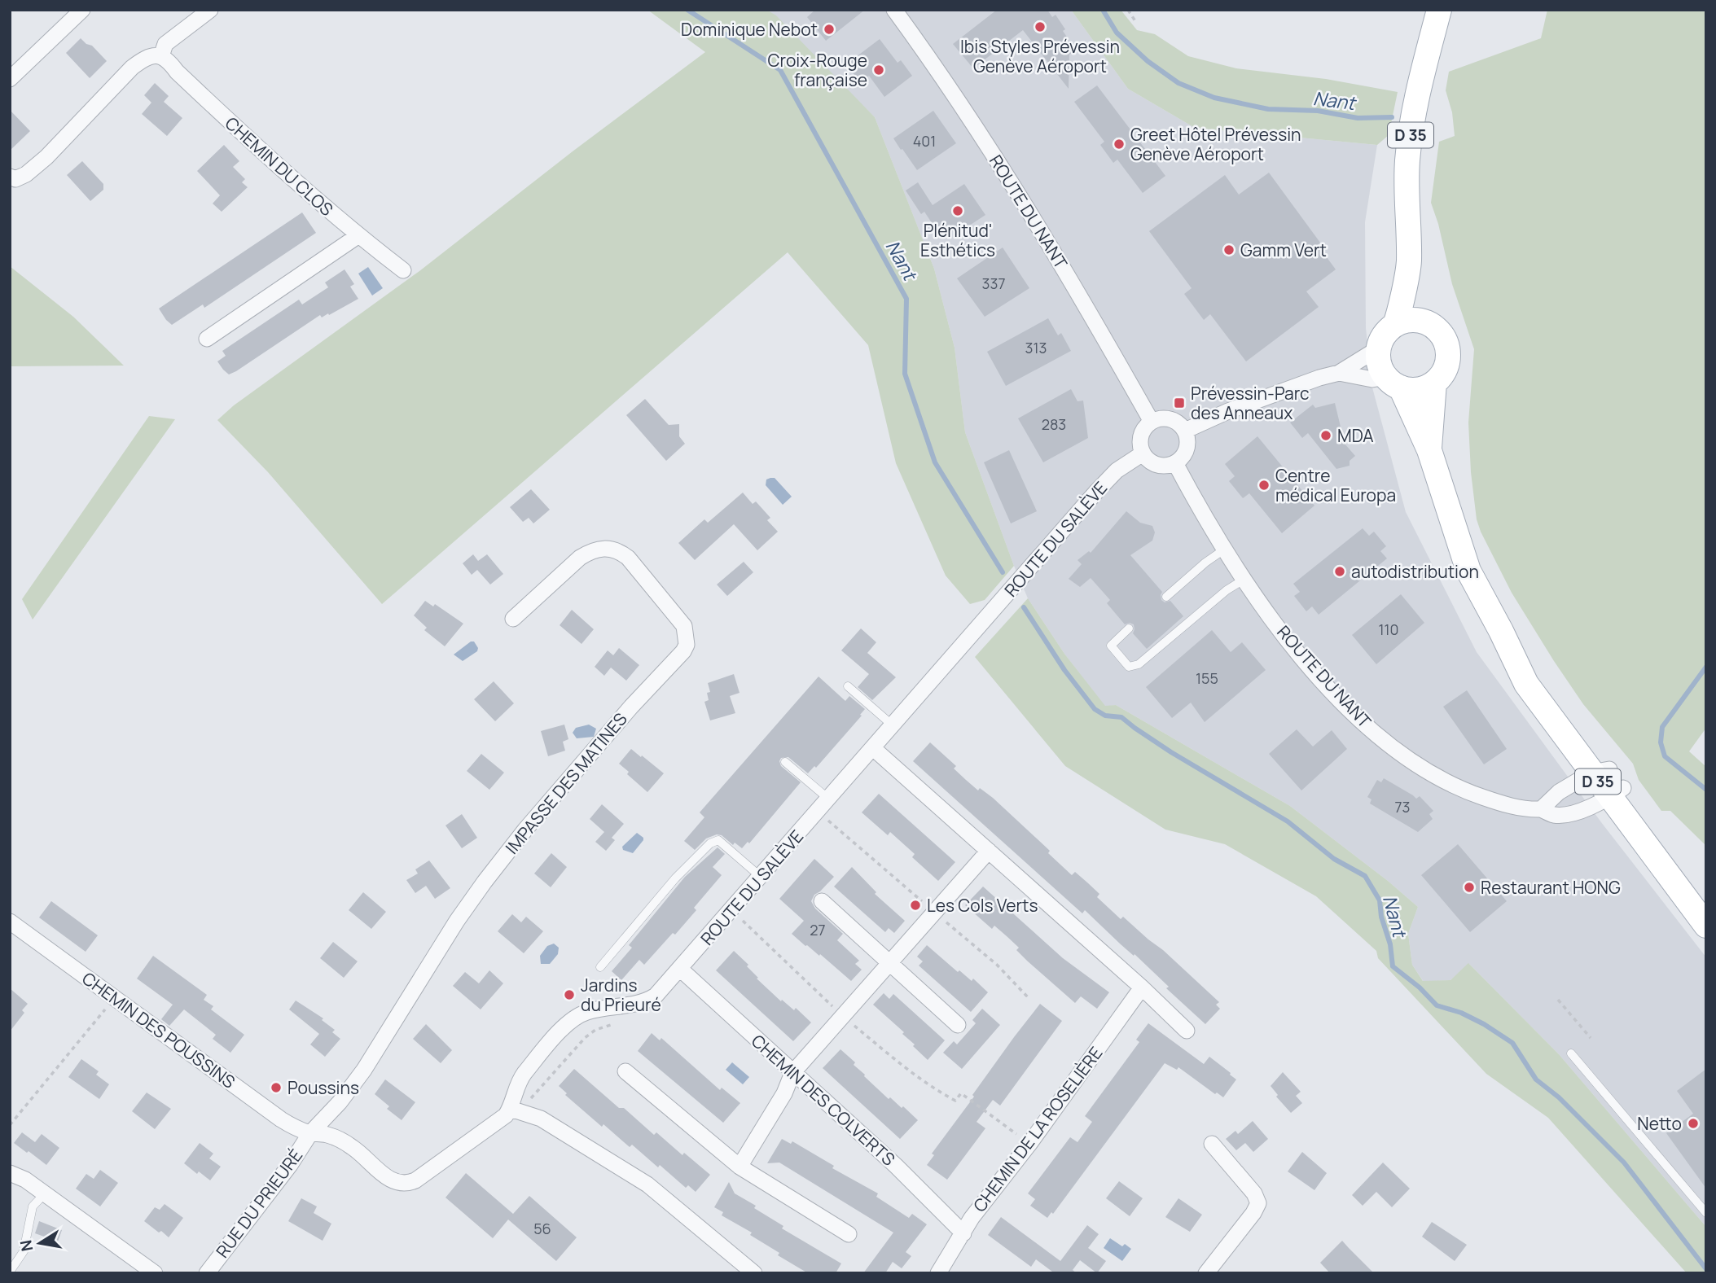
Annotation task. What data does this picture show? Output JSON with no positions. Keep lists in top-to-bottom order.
{
  "streets": {
    "main road": ["D 35"],
    "street": [
      "CHEMIN DU CLOS",
      "ROUTE DU NANT",
      "ROUTE DU SALÈVE",
      "IMPASSE DES MATINES",
      "CHEMIN DES POUSSINS",
      "CHEMIN DES COLVERTS",
      "CHEMIN DE LA ROSELIÈRE",
      "RUE DU PRIEURÉ"
    ]
  },
  "crossings": [
    ["D 35", "ROUTE DU NANT"],
    ["ROUTE DU NANT", "ROUTE DU SALÈVE"],
    ["ROUTE DU SALÈVE", "CHEMIN DES COLVERTS"],
    ["IMPASSE DES MATINES", "CHEMIN DES POUSSINS"],
    ["IMPASSE DES MATINES", "RUE DU PRIEURÉ"],
    ["CHEMIN DES POUSSINS", "RUE DU PRIEURÉ"],
    ["CHEMIN DES COLVERTS", "CHEMIN DE LA ROSELIÈRE"]
  ],
  "water": ["Nant"],
  "places": {
    "other": [
      "Ibis Styles Prévessin Genève Aéroport",
      "Dominique Nebot",
      "Croix-Rouge française",
      "Greet Hôtel Prévessin Genève Aéroport",
      "Plénitud' Esthétics",
      "Gamm Vert",
      "MDA",
      "Centre médical Europa",
      "autodistribution",
      "Restaurant HONG",
      "Les Cols Verts",
      "Jardins du Prieuré",
      "Poussins",
      "Netto"
    ],
    "transit": ["Prévessin-Parc des Anneaux"]
  },
  "house_numbers": [
    "401",
    "337",
    "313",
    "283",
    "110",
    "155",
    "73",
    "27",
    "56"
  ],
  "north": "left"
}
